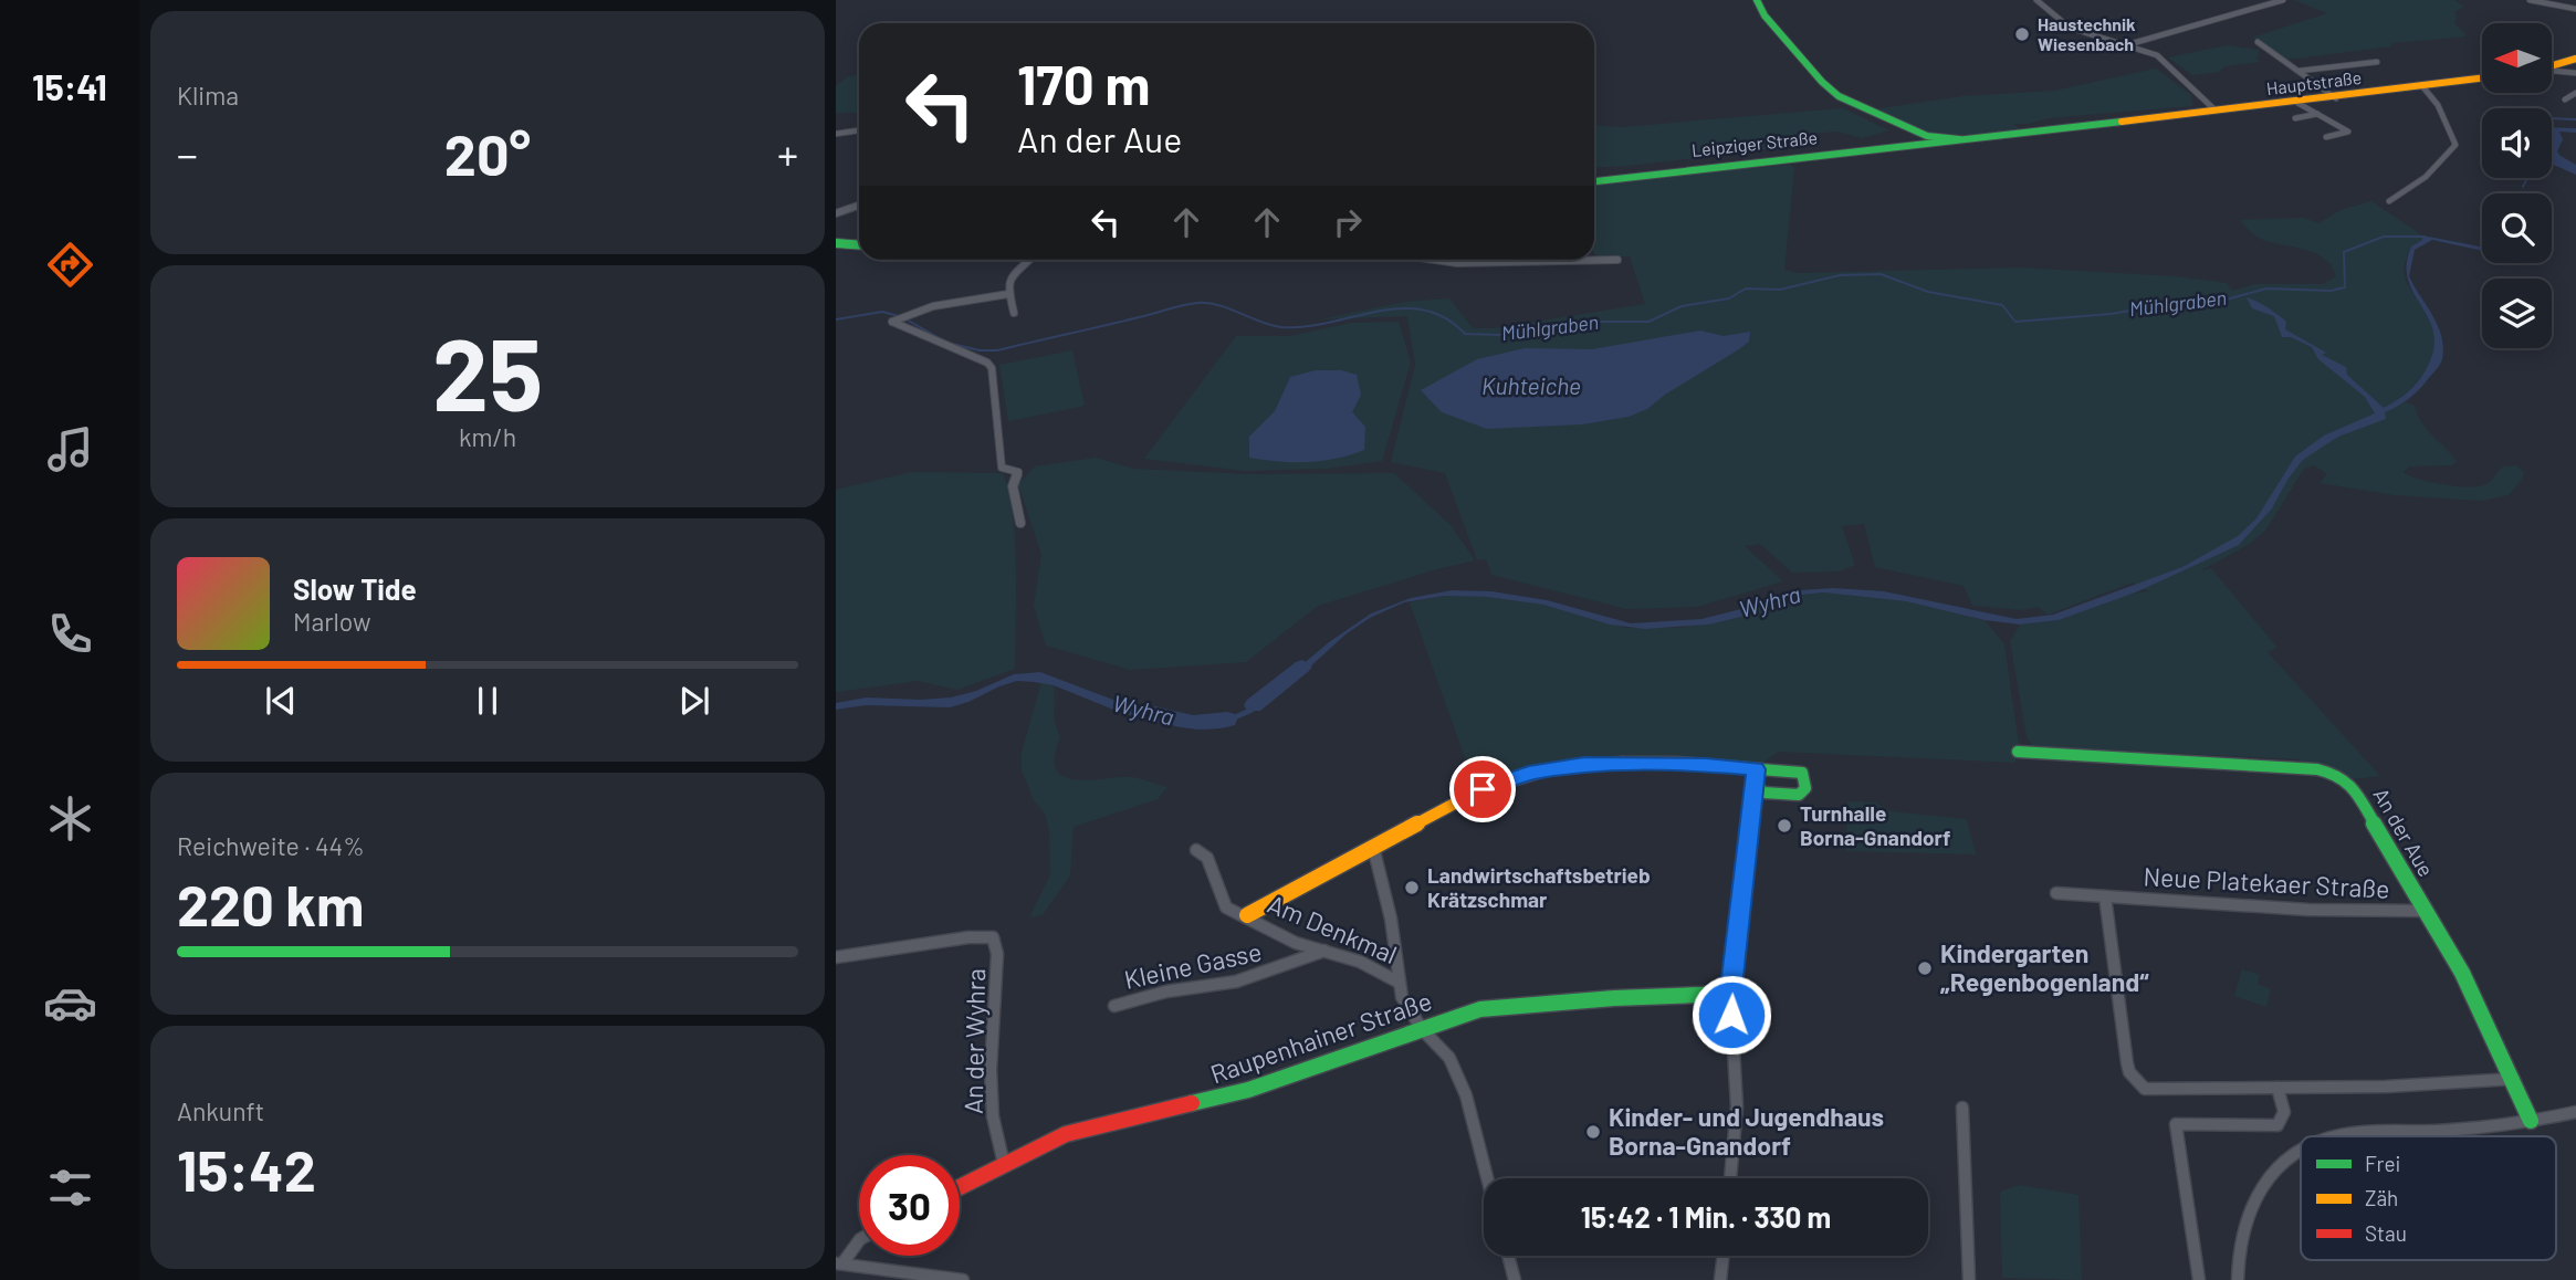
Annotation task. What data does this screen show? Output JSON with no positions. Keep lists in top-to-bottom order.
{
  "streets": {
    "main road": [
      "Hauptstraße",
      "Leipziger Straße",
      "An der Aue",
      "Raupenhainer Straße"
    ],
    "street": [
      "Neue Platekaer Straße",
      "Am Denkmal",
      "Kleine Gasse",
      "An der Wyhra"
    ]
  },
  "crossings": [
    ["Hauptstraße", "Leipziger Straße"],
    ["An der Aue", "Neue Platekaer Straße"],
    ["Am Denkmal", "Kleine Gasse"],
    ["Raupenhainer Straße", "An der Wyhra"]
  ],
  "water": ["Mühlgraben", "Kuhteiche", "Wyhra"],
  "places": [
    "Haustechnik Wiesenbach",
    "Turnhalle Borna-Gnandorf",
    "Landwirtschaftsbetrieb Krätzschmar",
    "Kindergarten „Regenbogenland“",
    "Kinder- und Jugendhaus Borna-Gnandorf"
  ],
  "legend": ["Frei", "Zäh", "Stau"],
  "north": "left",
  "page": {
    "tabs": "15:41",
    "tile": [
      "Klima",
      ["25", "km/h"],
      ["Reichweite · 44%", "220 km"],
      ["Ankunft", "15:42"]
    ],
    "turn": ["170 m", "An der Aue"],
    "heat": ["−", "20°", "+"],
    "song": ["Slow Tide", "Marlow"],
    "limit": "30",
    "trip": "15:42 · 1 Min. · 330 m"
  }
}
